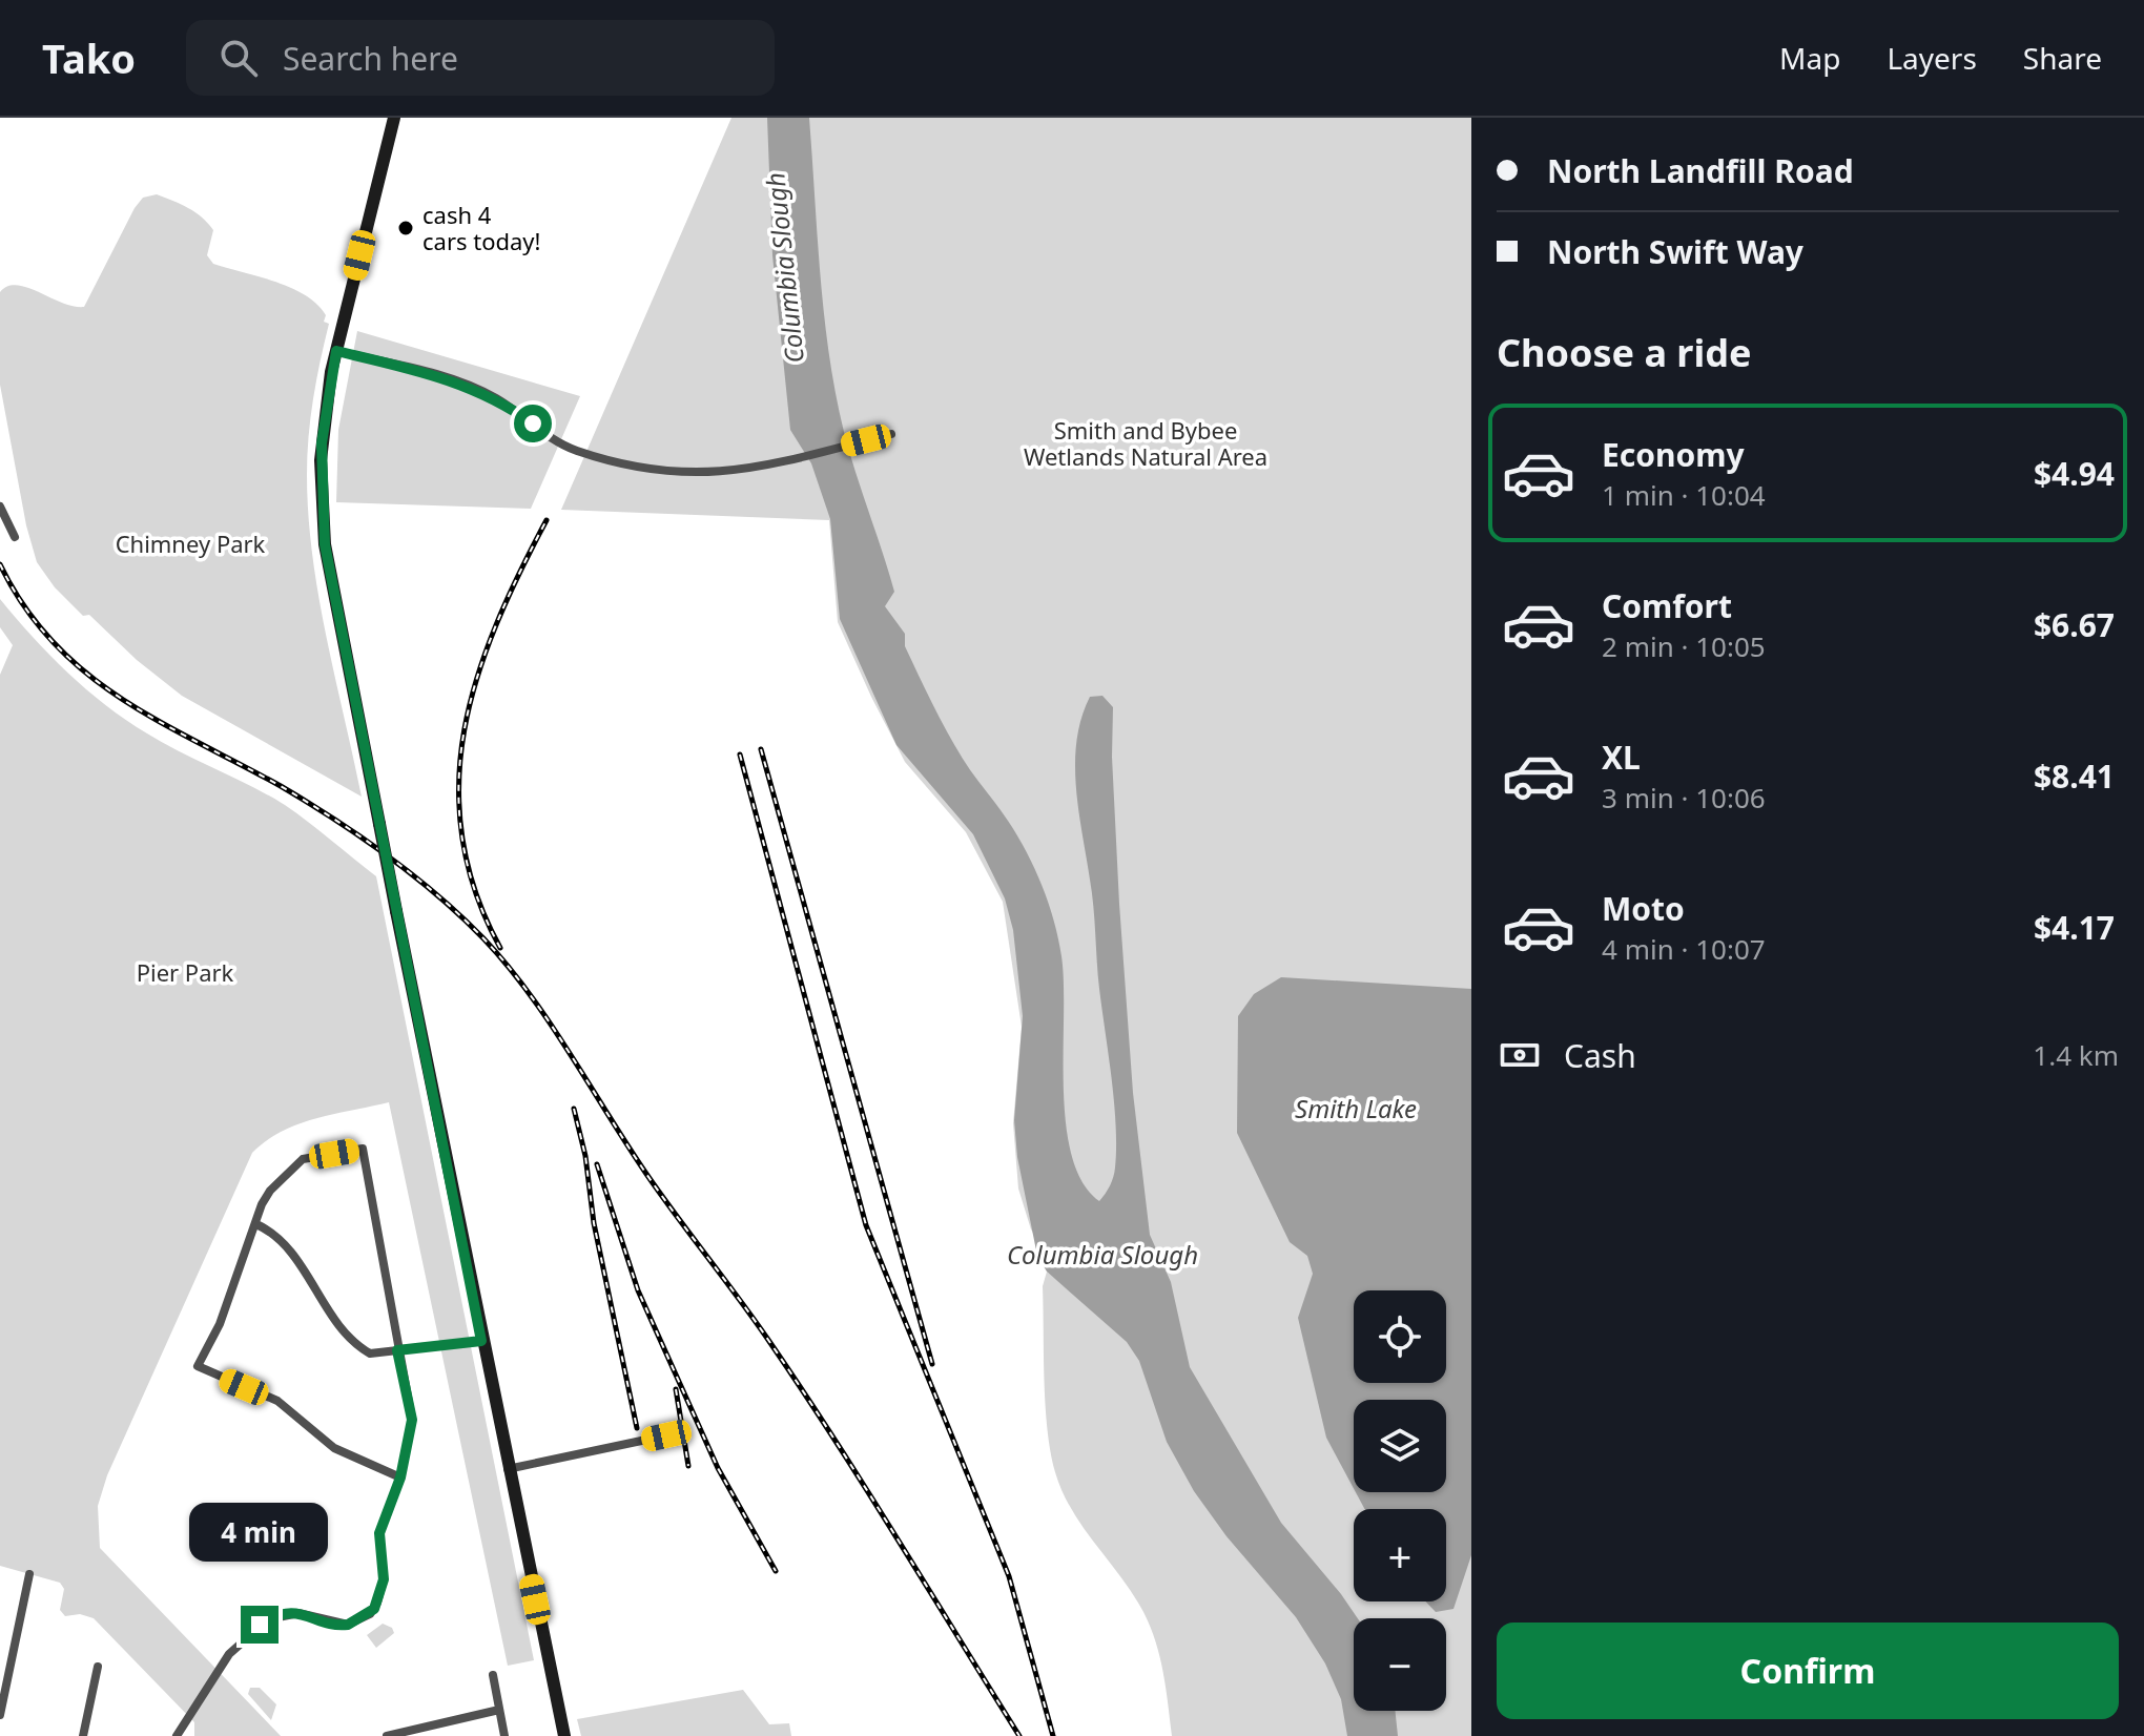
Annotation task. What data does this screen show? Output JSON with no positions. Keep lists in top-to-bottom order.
{
  "water": ["Columbia Slough", "Smith Lake"],
  "parks": ["Smith and Bybee Wetlands Natural Area", "Chimney Park", "Pier Park"],
  "places": ["cash 4 cars today!"],
  "page": {
    "header": "Tako",
    "search": "Search here",
    "nav": ["Map", "Layers", "Share"],
    "banner": ["North Landfill Road", "North Swift Way"],
    "heading": "Choose a ride",
    "list": [
      {
        "name": "Economy",
        "note": "1 min · 10:04",
        "value": "$4.94"
      },
      {
        "name": "Comfort",
        "note": "2 min · 10:05",
        "value": "$6.67"
      },
      {
        "name": "XL",
        "note": "3 min · 10:06",
        "value": "$8.41"
      },
      {
        "name": "Moto",
        "note": "4 min · 10:07",
        "value": "$4.17"
      }
    ],
    "pay": ["Cash", "1.4 km"],
    "map_buttons": ["+", "−"],
    "bubble": "4 min",
    "buttons": "Confirm"
  }
}
